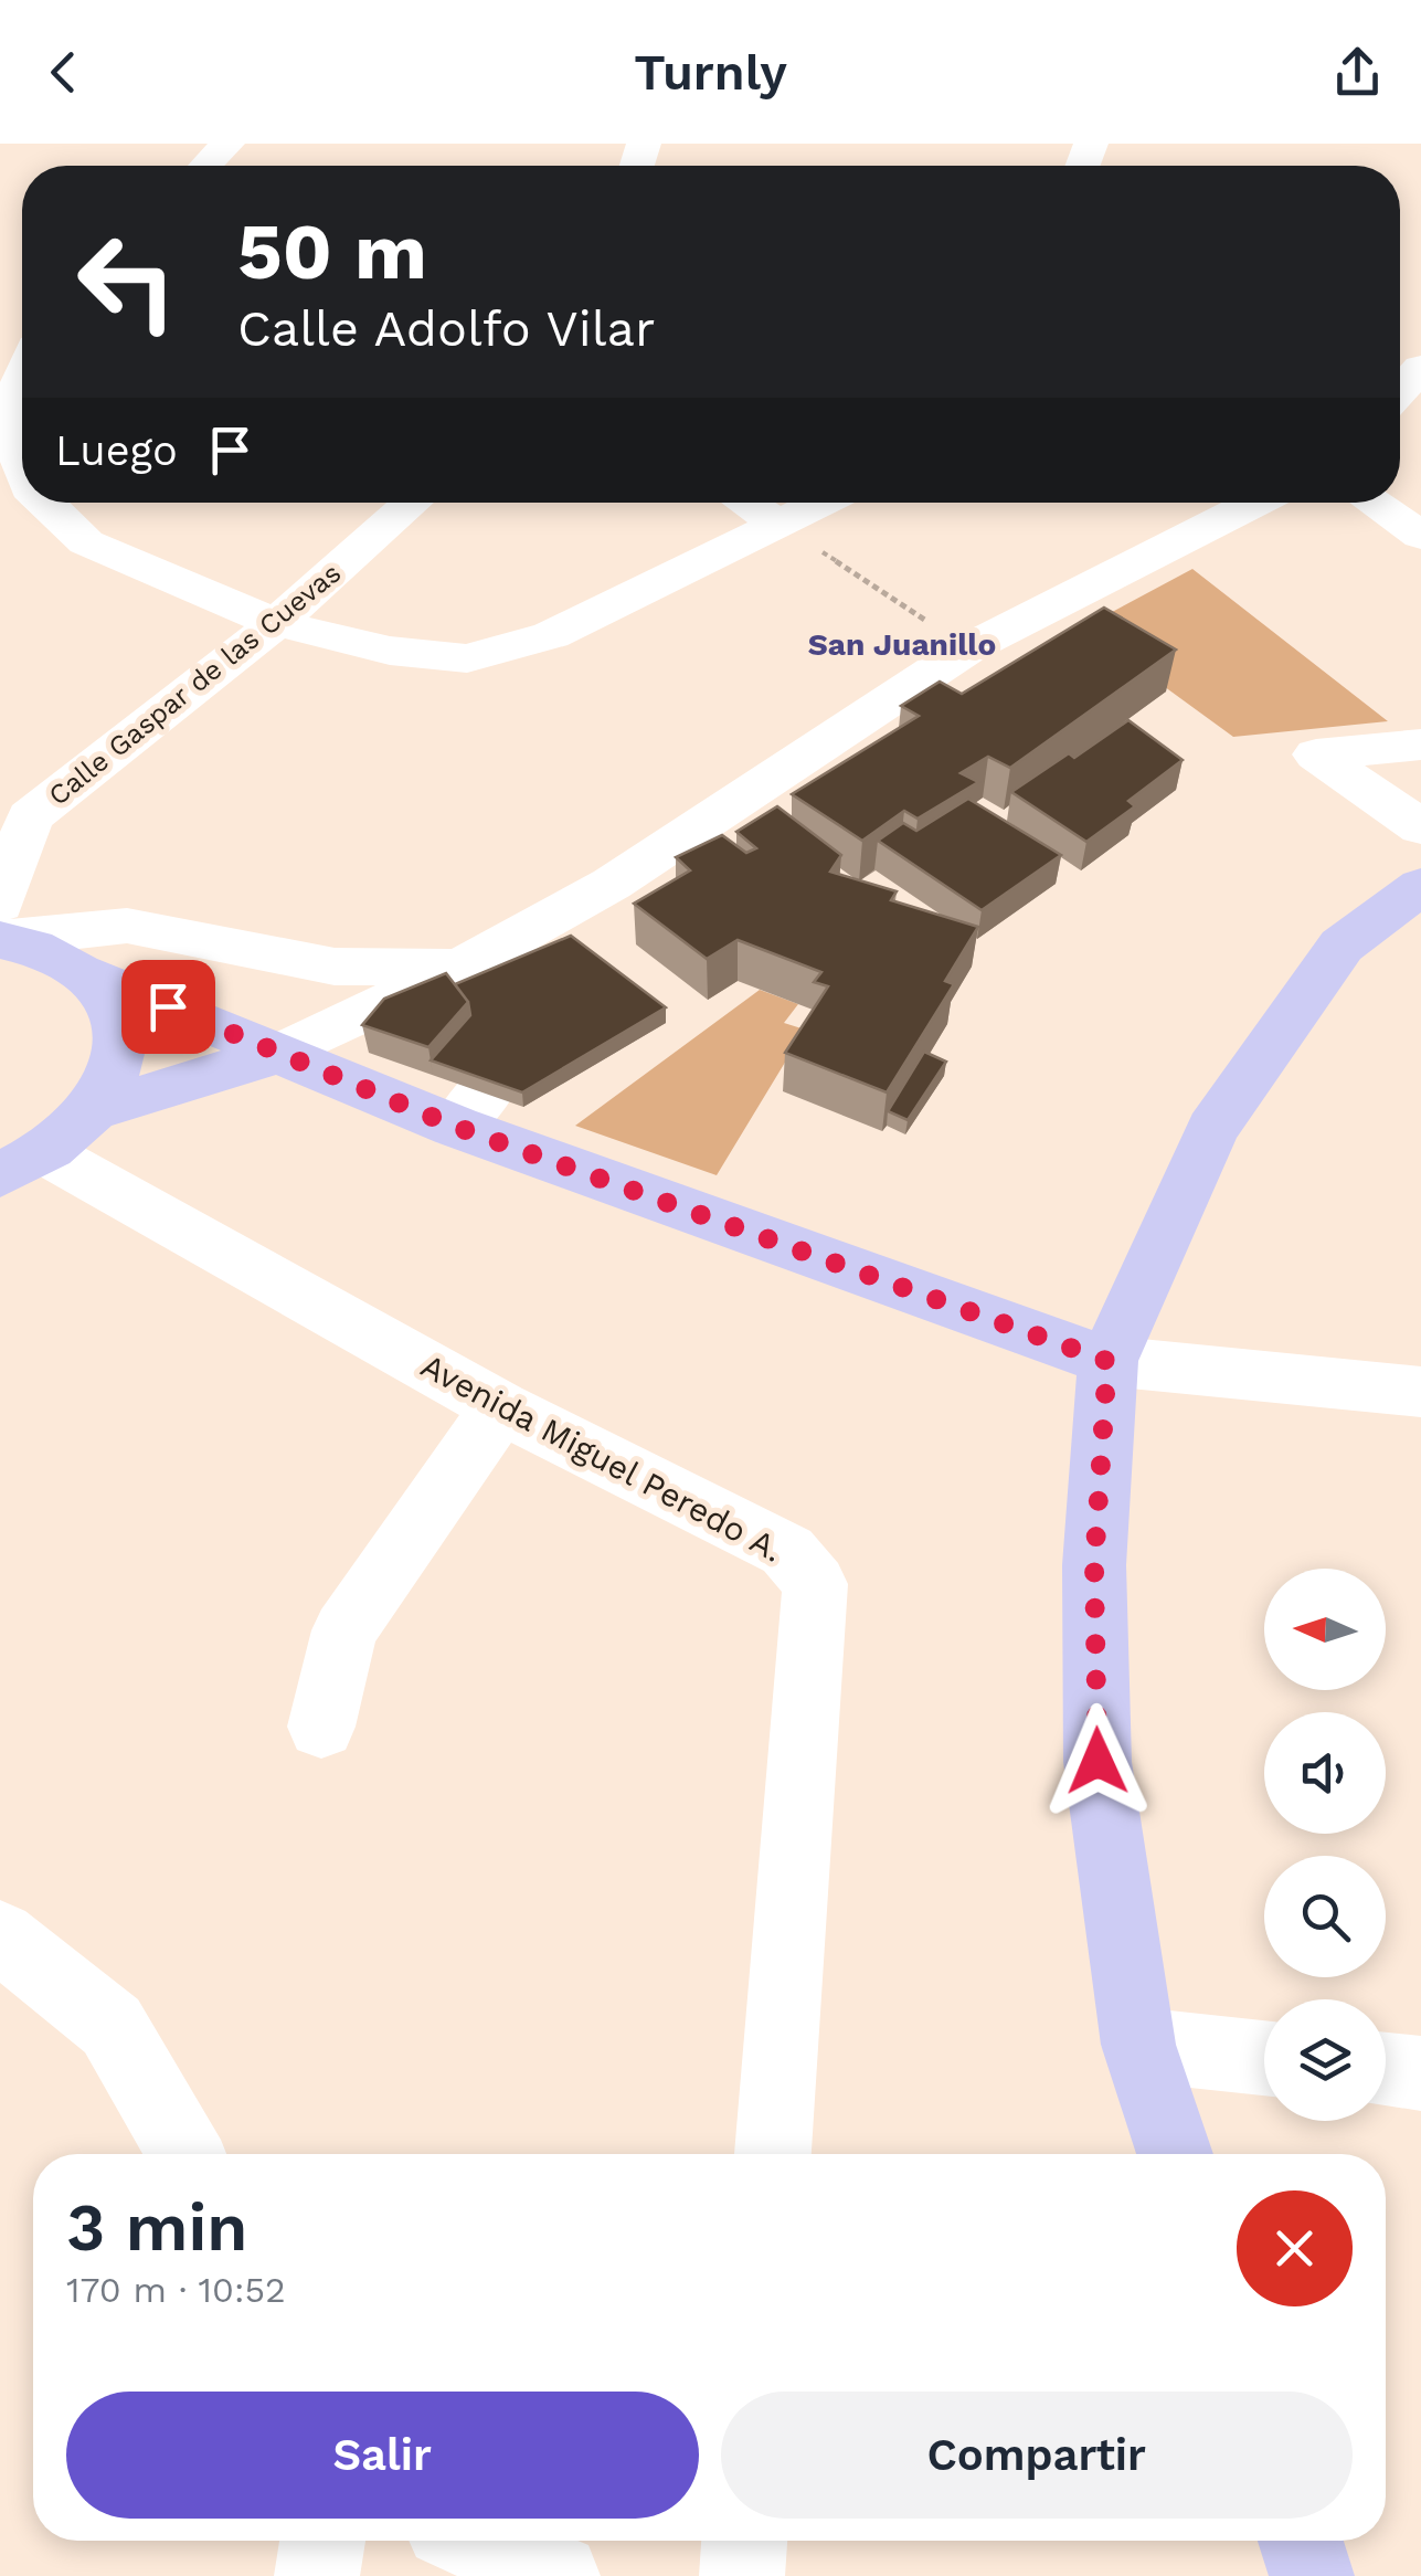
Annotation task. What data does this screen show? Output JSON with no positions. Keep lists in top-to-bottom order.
{
  "streets": {
    "street": ["Calle Gaspar de las Cuevas", "Avenida Miguel Peredo A."]
  },
  "districts": ["San Juanillo"],
  "north": "left",
  "page": {
    "header": "Turnly",
    "turn": ["50 m", "Calle Adolfo Vilar"],
    "then": "Luego",
    "heading": ["3 min", "170 m · 10:52"],
    "buttons": ["Salir", "Compartir"]
  }
}
